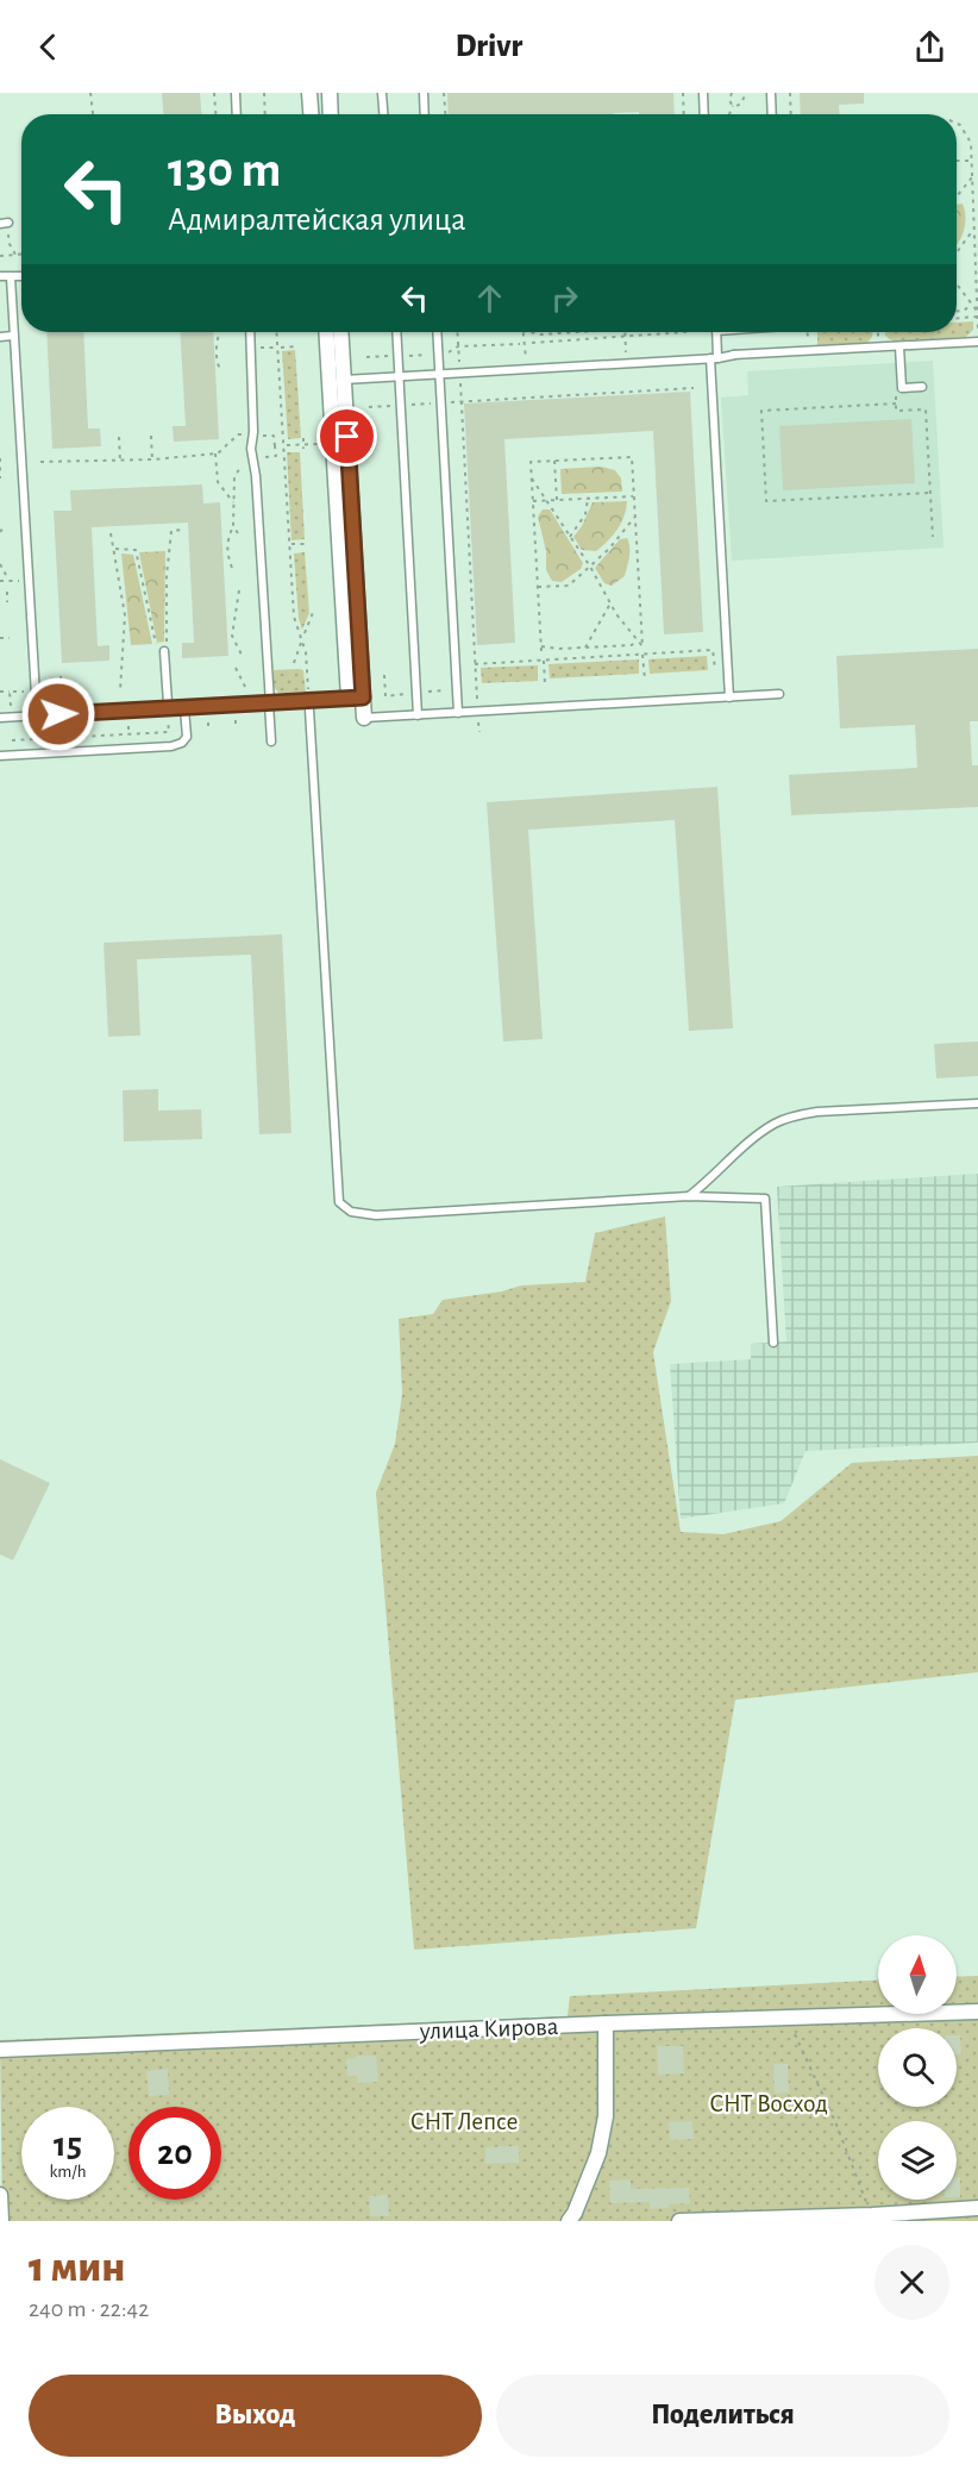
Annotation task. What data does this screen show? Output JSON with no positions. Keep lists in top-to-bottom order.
{
  "streets": {
    "street": ["улица Кирова"]
  },
  "parks": ["СНТ Восход", "СНТ Лепсе"],
  "north": "top",
  "page": {
    "header": "Drivr",
    "turn": ["130 m", "Адмиралтейская улица"],
    "speed": "15 km/h",
    "limit": "20",
    "heading": ["1 мин", "240 m · 22:42"],
    "buttons": ["Выход", "Поделиться"]
  }
}
